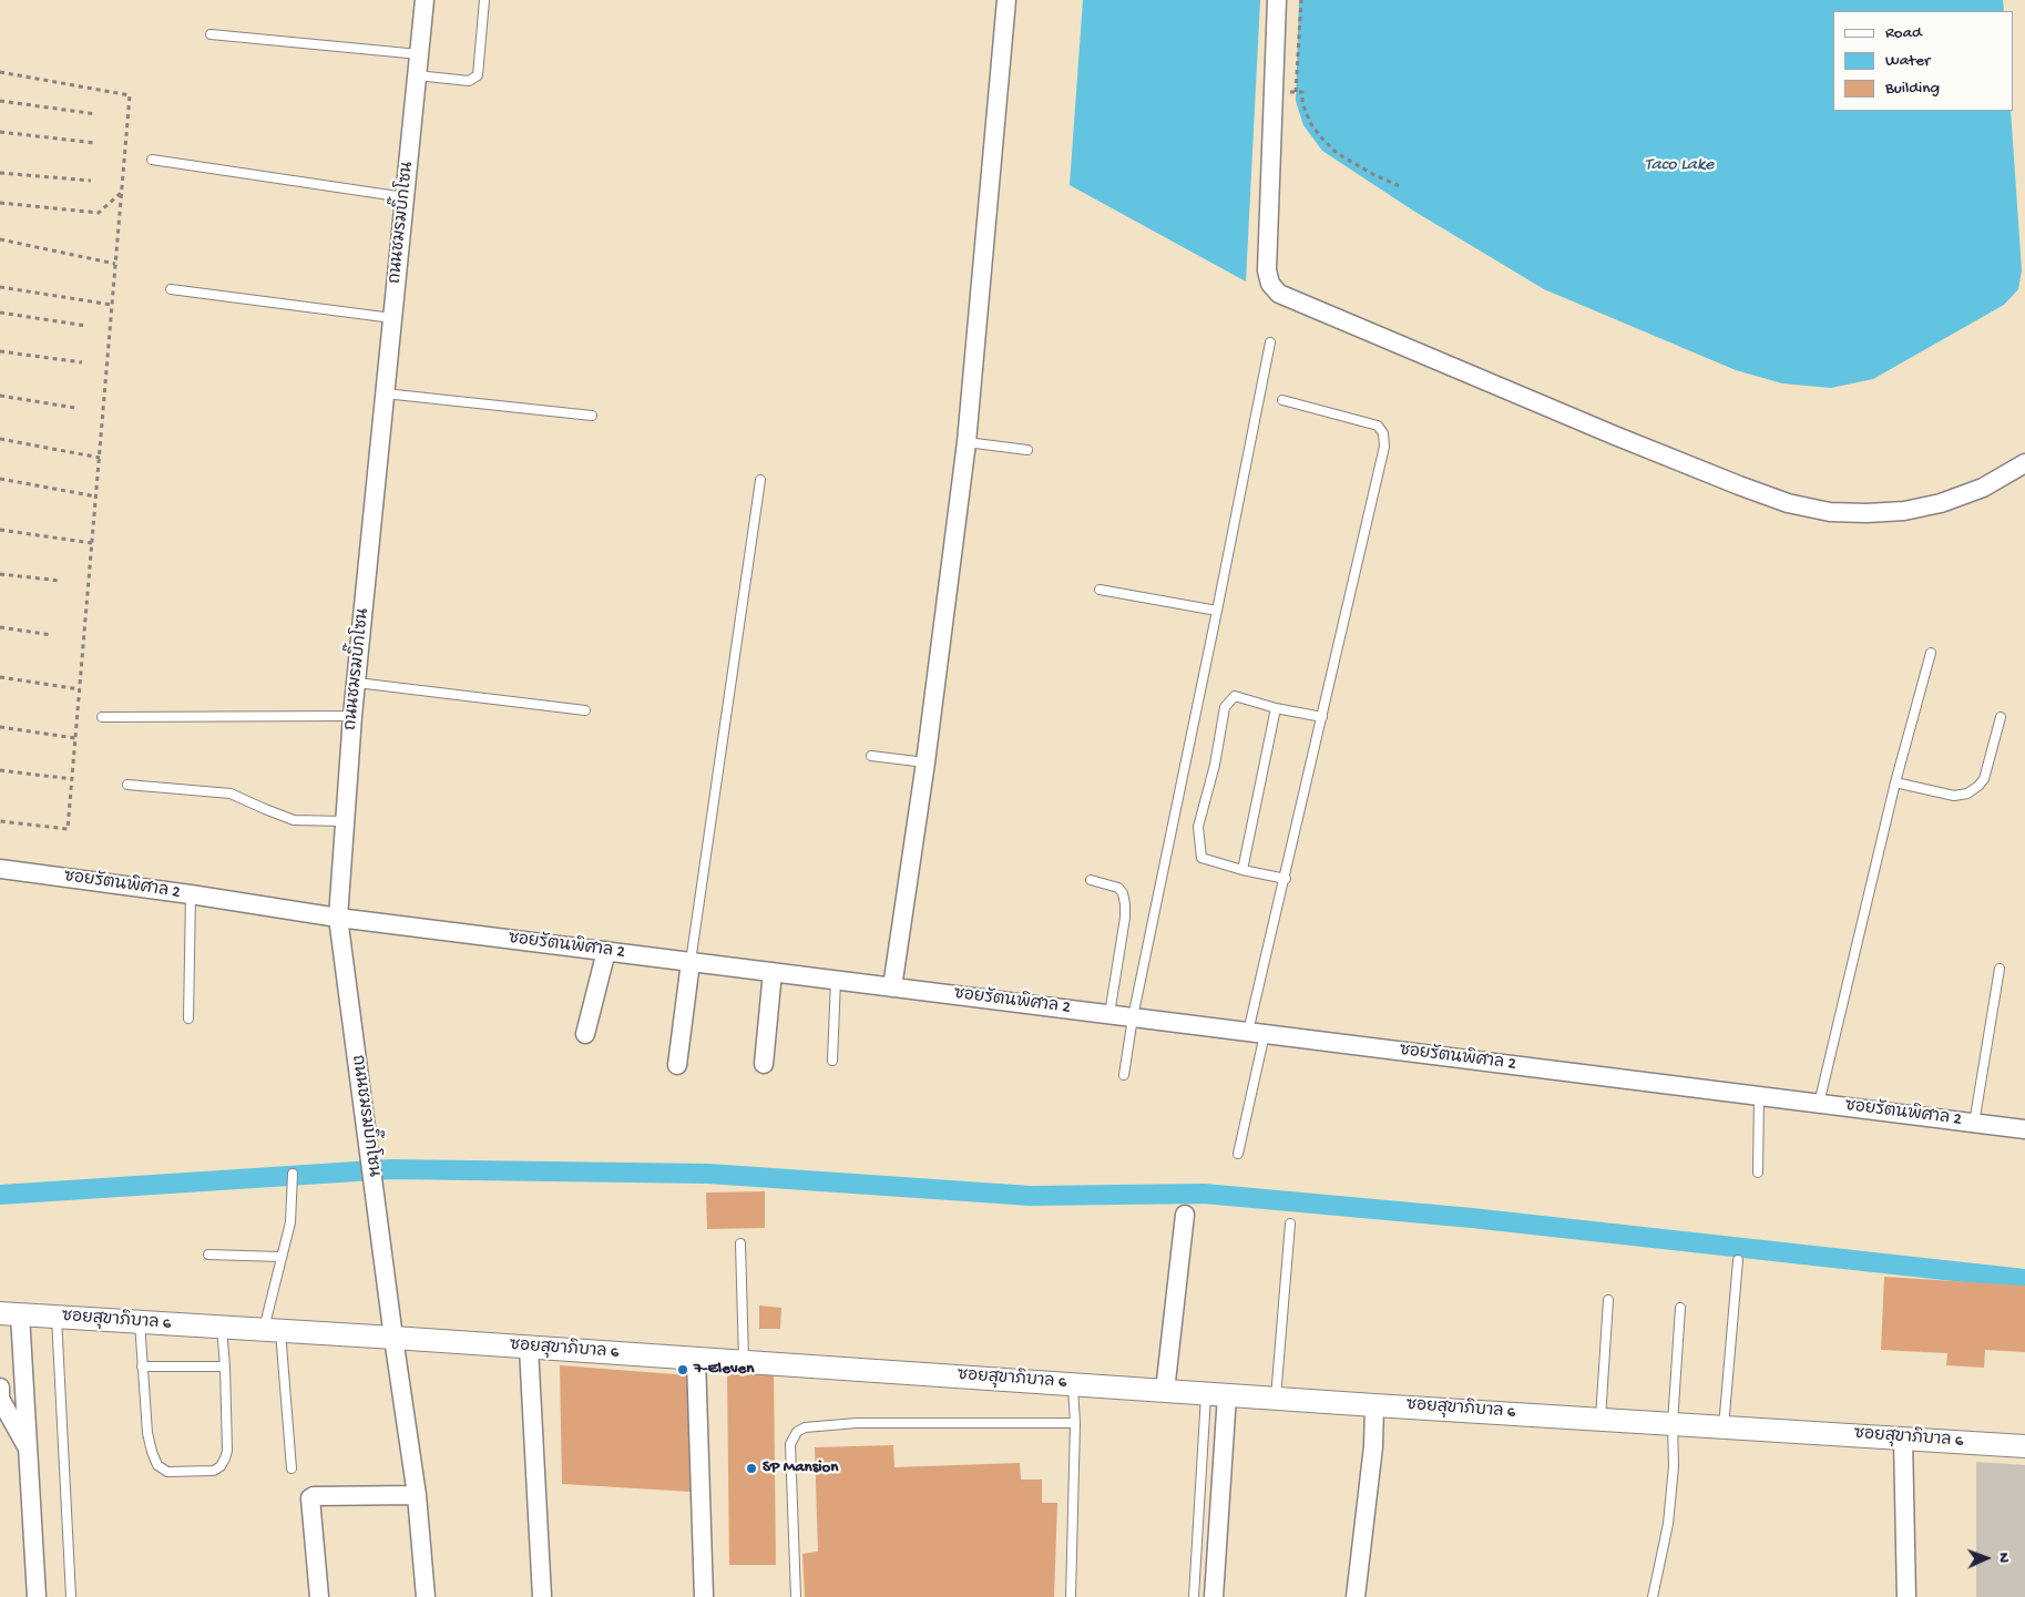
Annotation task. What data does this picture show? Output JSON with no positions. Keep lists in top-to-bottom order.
{
  "streets": {
    "street": ["ถนนชมรมบิ๊กโซน", "ซอยรัตนพิศาล 2", "ซอยสุขาภิบาล 6"]
  },
  "crossings": [
    ["ถนนชมรมบิ๊กโซน", "ซอยรัตนพิศาล 2"],
    ["ถนนชมรมบิ๊กโซน", "ซอยสุขาภิบาล 6"]
  ],
  "water": ["Taco Lake"],
  "places": ["7-Eleven", "SP Mansion"],
  "legend": ["Road", "Water", "Building"],
  "north": "right"
}
